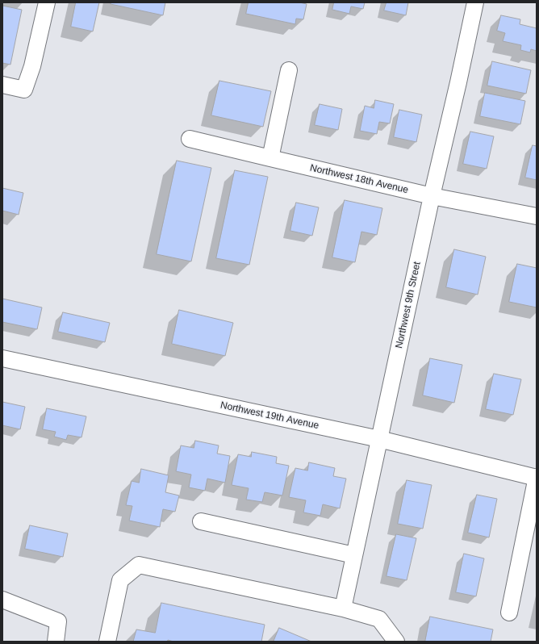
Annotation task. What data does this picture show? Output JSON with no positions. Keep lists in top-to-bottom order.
{
  "streets": {
    "street": ["Northwest 18th Avenue", "Northwest 9th Street", "Northwest 19th Avenue"]
  },
  "crossings": [
    ["Northwest 18th Avenue", "Northwest 9th Street"],
    ["Northwest 9th Street", "Northwest 19th Avenue"]
  ]
}
